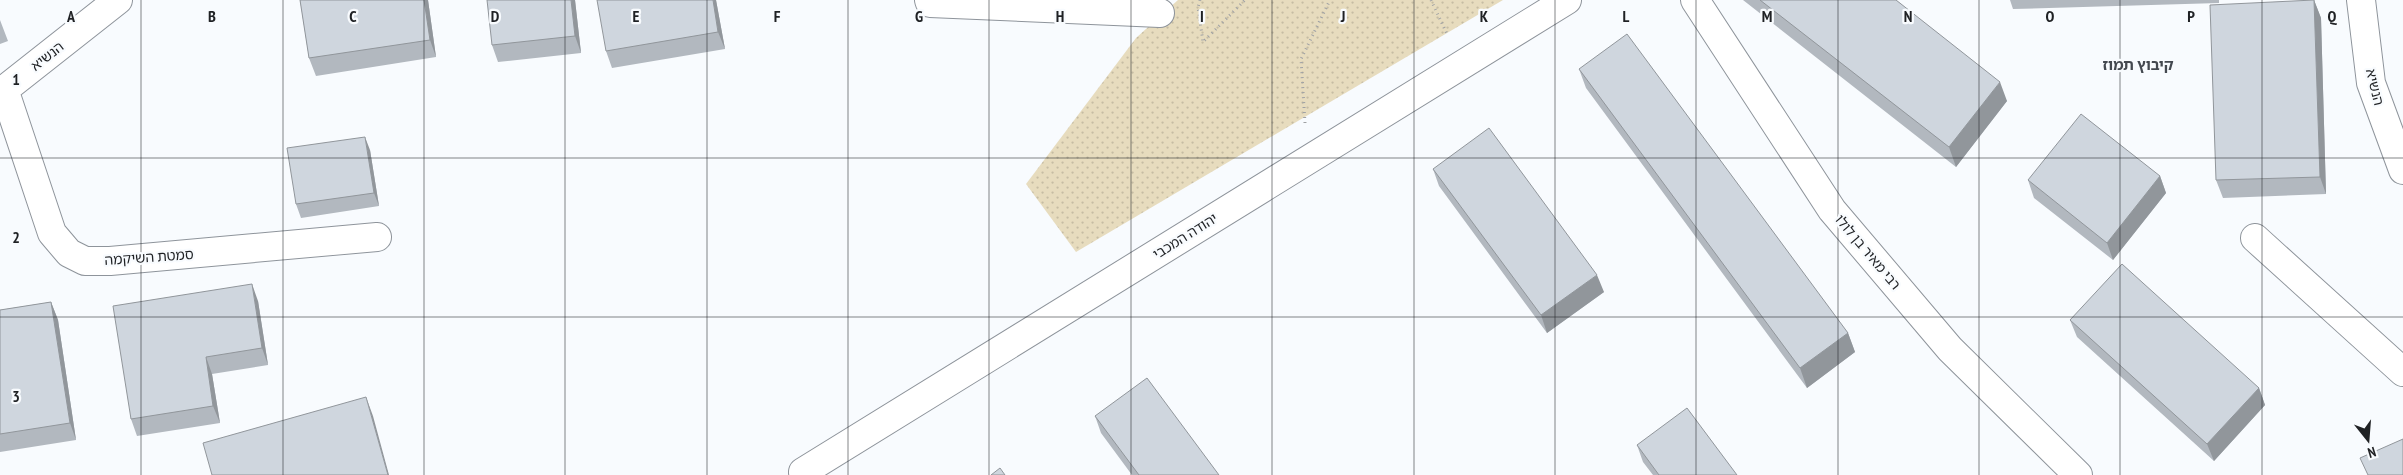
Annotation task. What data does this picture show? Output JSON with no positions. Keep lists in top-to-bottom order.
{
  "streets": {
    "street": [
      "הנשיא",
      "יהודה המכבי",
      "רבי מאיר בן לולו",
      "סמטת השיקמה"
    ]
  },
  "crossings": [
    ["הנשיא", "סמטת השיקמה"]
  ],
  "districts": ["קיבוץ תמוז"],
  "north": "bottom",
  "grid": {
    "columns": [
      "A",
      "B",
      "C",
      "D",
      "E",
      "F",
      "G",
      "H",
      "I",
      "J",
      "K",
      "L",
      "M",
      "N",
      "O",
      "P",
      "Q"
    ],
    "rows": ["1", "2", "3"]
  }
}
